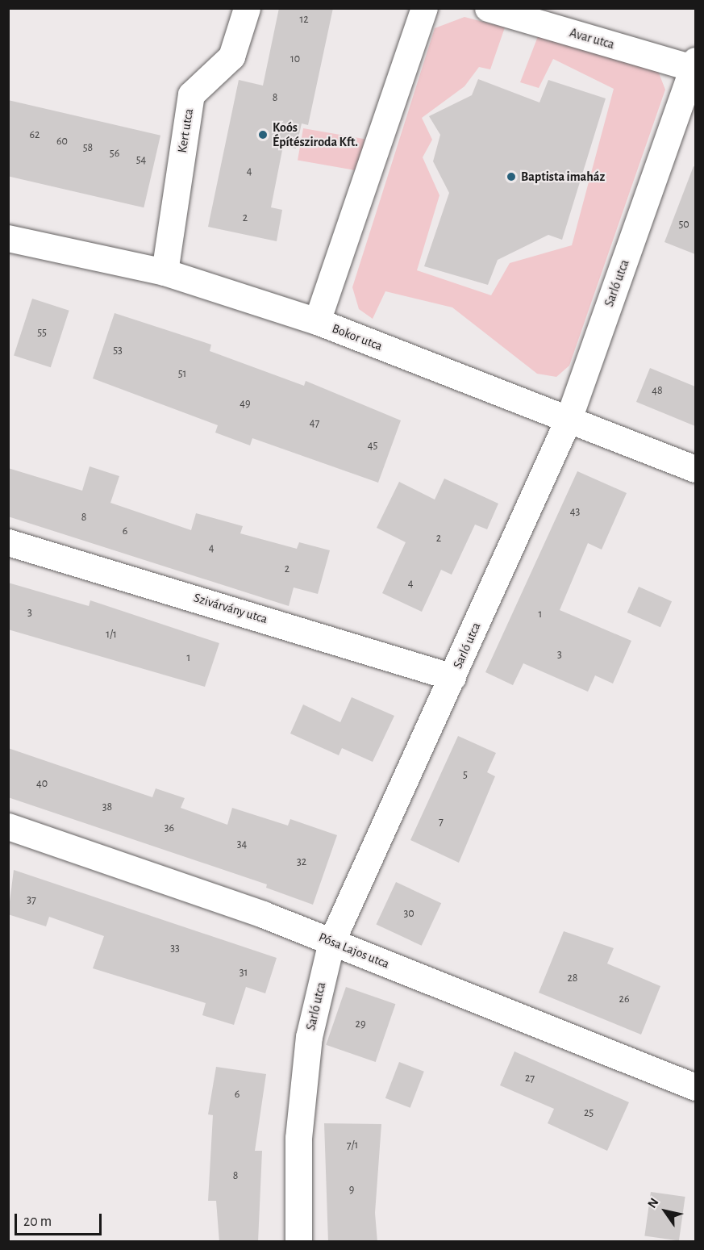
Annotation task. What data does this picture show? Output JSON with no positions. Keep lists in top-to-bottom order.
{
  "streets": {
    "street": [
      "Avar utca",
      "Kert utca",
      "Sarló utca",
      "Bokor utca",
      "Szivárvány utca",
      "Pósa Lajos utca"
    ]
  },
  "crossings": [
    ["Avar utca", "Sarló utca"],
    ["Kert utca", "Bokor utca"],
    ["Sarló utca", "Bokor utca"],
    ["Sarló utca", "Szivárvány utca"],
    ["Sarló utca", "Pósa Lajos utca"]
  ],
  "places": ["Koós Építésziroda Kft.", "Baptista imaház"],
  "house_numbers": [
    "12",
    "10",
    "8",
    "62",
    "60",
    "58",
    "56",
    "54",
    "4",
    "2",
    "50",
    "55",
    "53",
    "51",
    "48",
    "49",
    "47",
    "45",
    "43",
    "8",
    "6",
    "2",
    "4",
    "2",
    "4",
    "3",
    "1",
    "1/1",
    "3",
    "1",
    "5",
    "40",
    "38",
    "7",
    "36",
    "34",
    "32",
    "37",
    "30",
    "33",
    "31",
    "28",
    "26",
    "29",
    "27",
    "6",
    "25",
    "7/1",
    "8",
    "9"
  ],
  "scale_bar": "20 m",
  "north": "top left"
}
